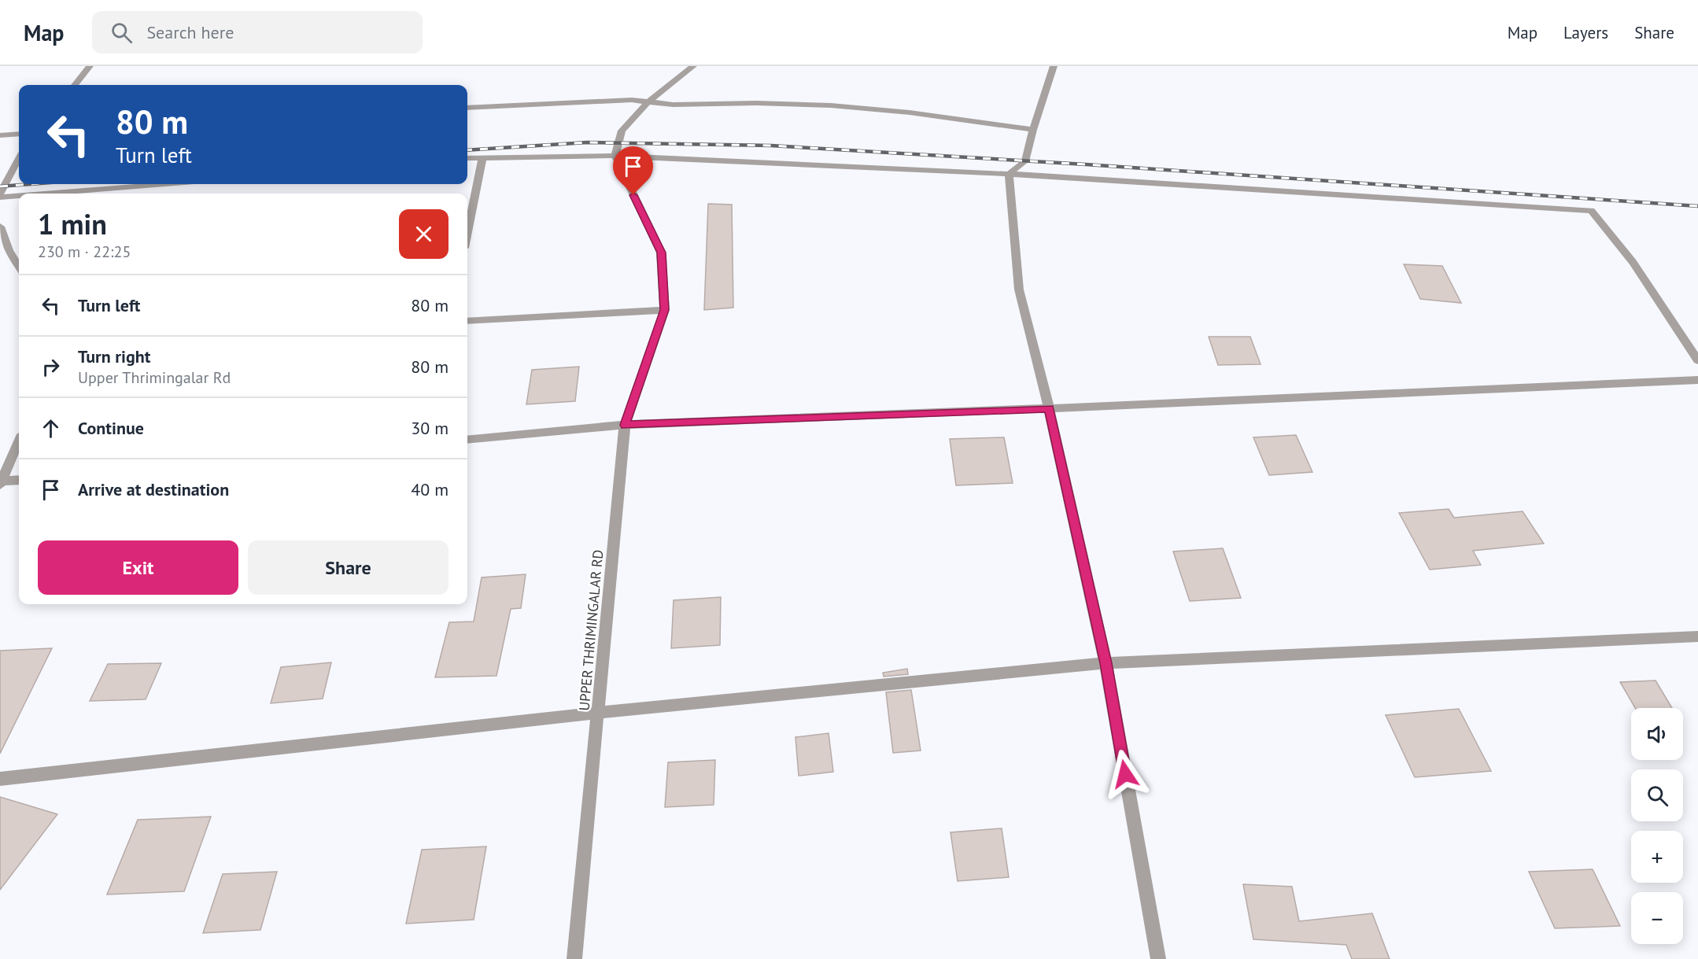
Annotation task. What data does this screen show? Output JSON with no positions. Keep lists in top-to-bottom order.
{
  "streets": {
    "street": ["UPPER THRIMINGALAR RD"]
  },
  "page": {
    "header": "Map",
    "search": "Search here",
    "nav": ["Map", "Layers", "Share"],
    "turn": ["80 m", "Turn left"],
    "heading": ["1 min", "230 m · 22:25"],
    "list": [
      {
        "name": "Turn left",
        "value": "80 m"
      },
      {
        "name": "Turn right",
        "note": "Upper Thrimingalar Rd",
        "value": "80 m"
      },
      {
        "name": "Continue",
        "value": "30 m"
      },
      {
        "name": "Arrive at destination",
        "value": "40 m"
      }
    ],
    "buttons": ["Exit", "Share"],
    "map_buttons": ["+", "−"]
  }
}
